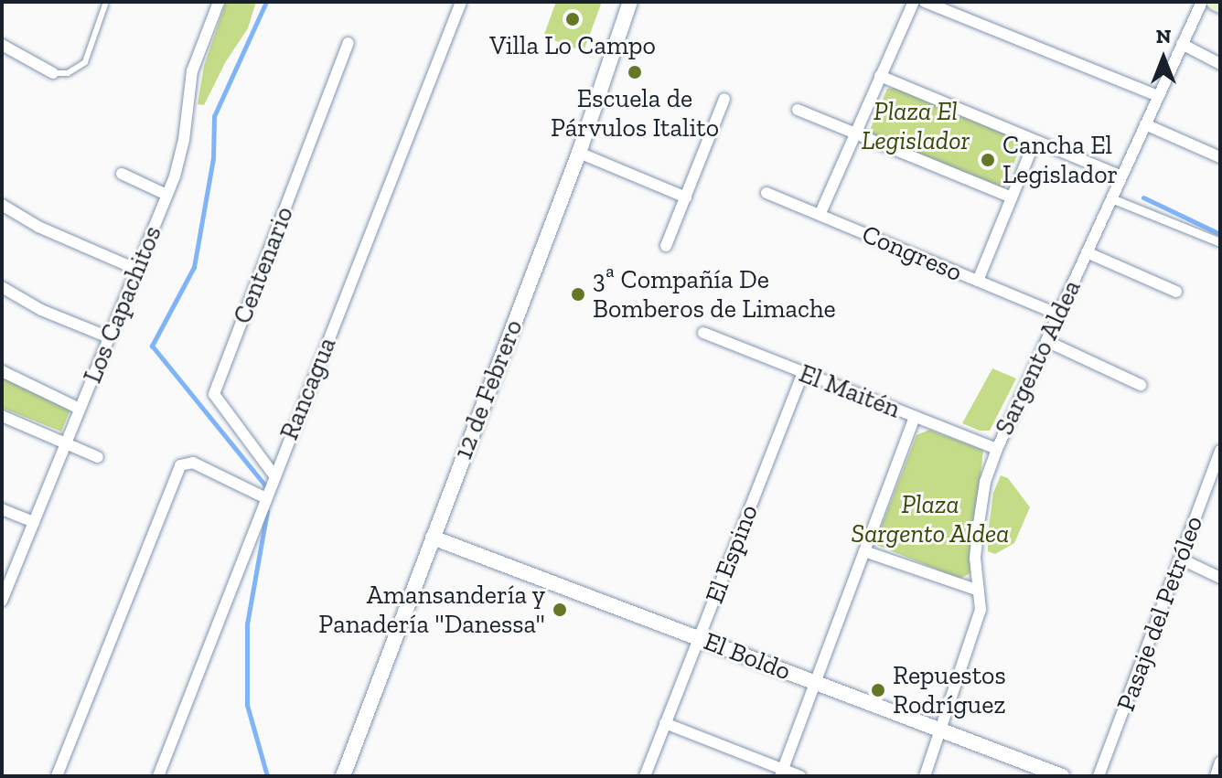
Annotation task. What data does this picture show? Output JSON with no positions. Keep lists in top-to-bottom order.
{
  "streets": {
    "street": [
      "Congreso",
      "Centenario",
      "Los Capachitos",
      "Sargento Aldea",
      "Rancagua",
      "12 de Febrero",
      "El Maitén",
      "El Espino",
      "Pasaje del Petróleo",
      "El Boldo"
    ]
  },
  "crossings": [
    ["Congreso", "Sargento Aldea"],
    ["Centenario", "Rancagua"],
    ["Sargento Aldea", "El Maitén"],
    ["Sargento Aldea", "El Boldo"],
    ["12 de Febrero", "El Boldo"],
    ["El Maitén", "El Espino"],
    ["El Espino", "El Boldo"]
  ],
  "parks": ["Plaza El Legislador", "Plaza Sargento Aldea"],
  "places": [
    "Villa Lo Campo",
    "Escuela de Párvulos Italito",
    "Cancha El Legislador",
    "3ª Compañía De Bomberos de Limache",
    "Amansandería y Panadería \"Danessa\"",
    "Repuestos Rodríguez"
  ],
  "north": "top"
}
